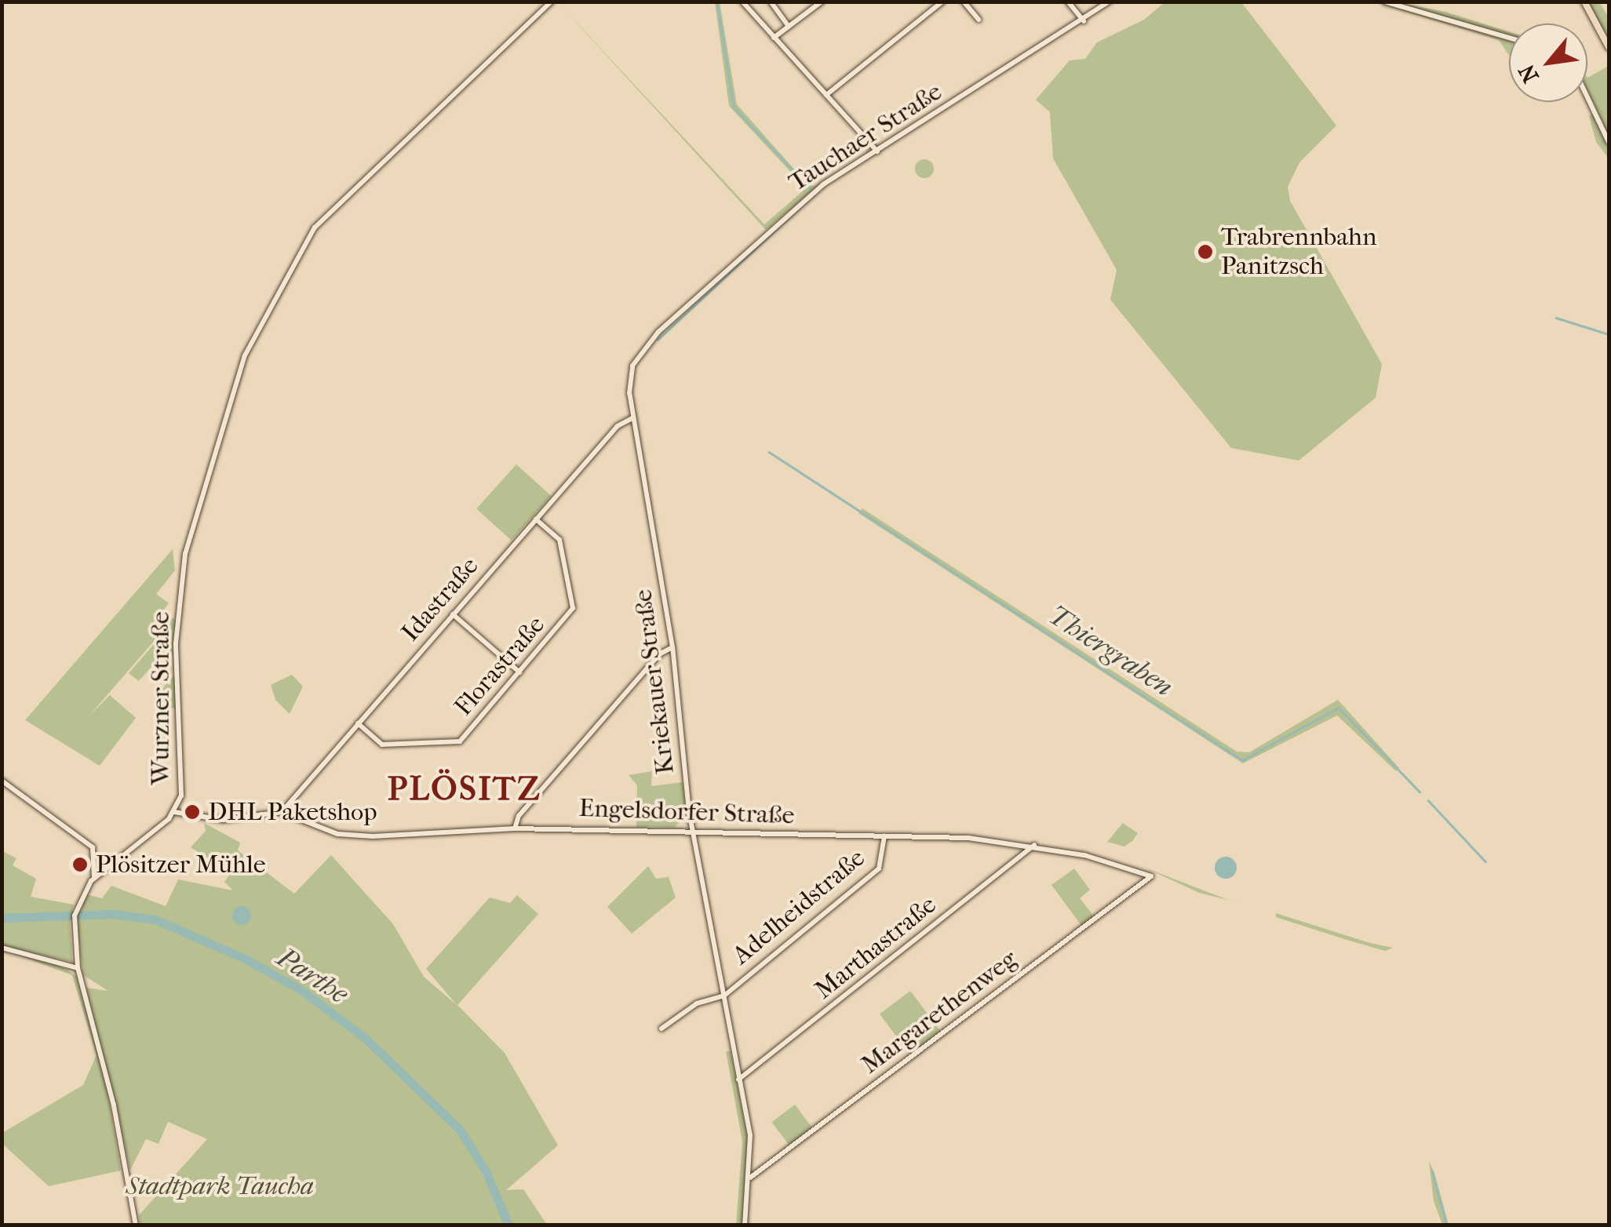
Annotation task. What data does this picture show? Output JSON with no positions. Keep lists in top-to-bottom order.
{
  "streets": {
    "street": [
      "Tauchaer Straße",
      "Idastraße",
      "Florastraße",
      "Kriekauer Straße",
      "Wurzner Straße",
      "Engelsdorfer Straße",
      "Adelheidstraße",
      "Marthastraße",
      "Margarethenweg"
    ]
  },
  "crossings": [
    ["Tauchaer Straße", "Kriekauer Straße"],
    ["Idastraße", "Florastraße"],
    ["Idastraße", "Kriekauer Straße"],
    ["Idastraße", "Engelsdorfer Straße"],
    ["Kriekauer Straße", "Engelsdorfer Straße"],
    ["Kriekauer Straße", "Adelheidstraße"],
    ["Kriekauer Straße", "Marthastraße"],
    ["Kriekauer Straße", "Margarethenweg"],
    ["Wurzner Straße", "Engelsdorfer Straße"],
    ["Engelsdorfer Straße", "Adelheidstraße"],
    ["Engelsdorfer Straße", "Marthastraße"],
    ["Engelsdorfer Straße", "Margarethenweg"]
  ],
  "districts": ["PLÖSITZ"],
  "water": ["Thiergraben", "Parthe"],
  "parks": ["Stadtpark Taucha"],
  "places": ["Trabrennbahn Panitzsch", "DHL Paketshop", "Plösitzer Mühle"],
  "north": "bottom left"
}
